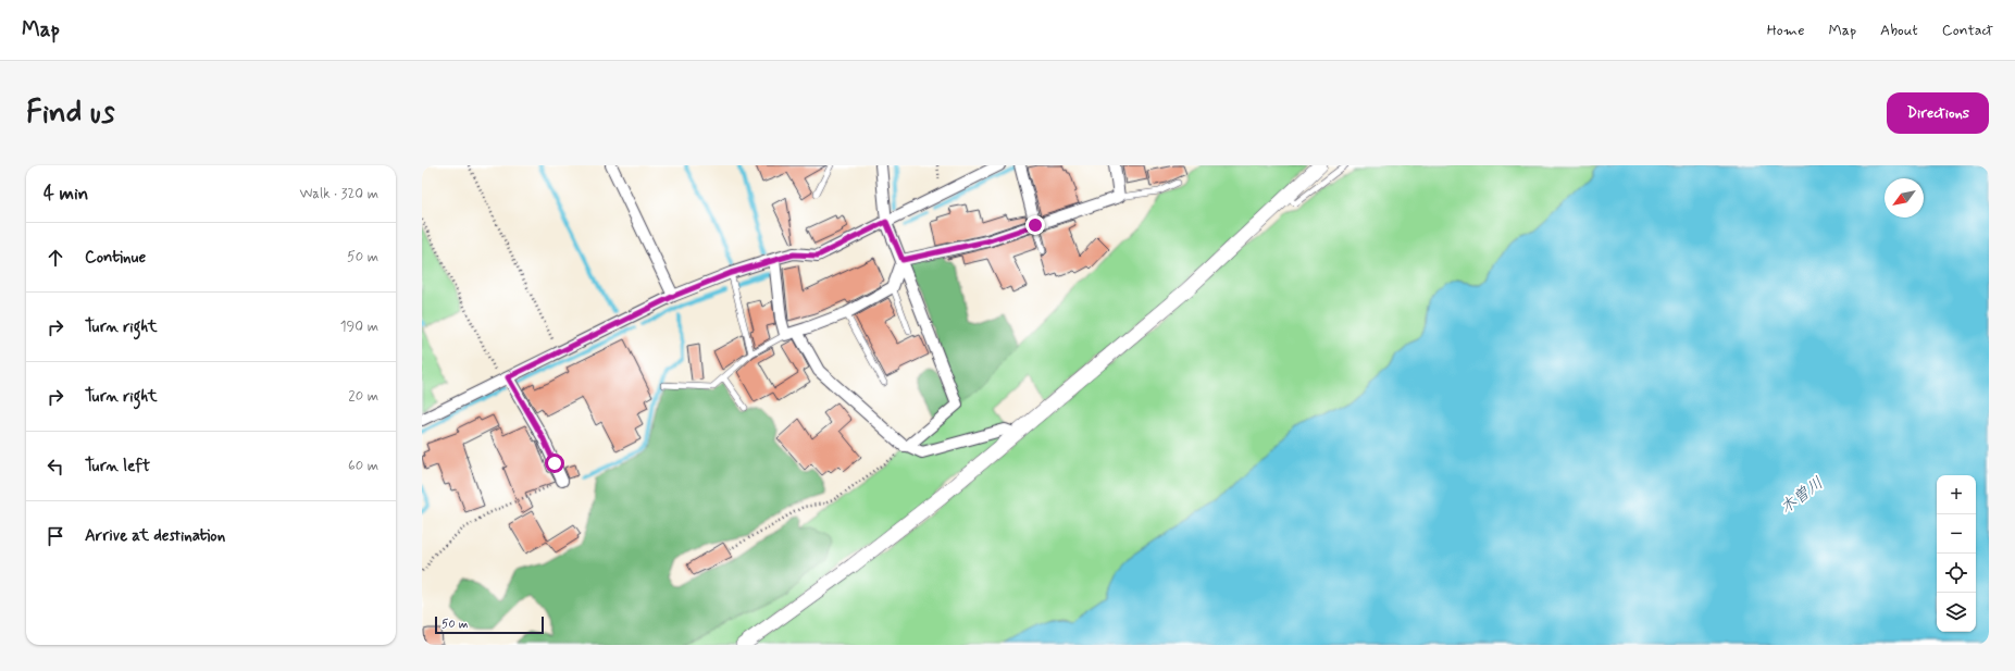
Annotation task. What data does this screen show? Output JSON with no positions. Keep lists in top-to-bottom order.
{
  "water": ["木曽川"],
  "scale_bar": "50 m",
  "north": "bottom left",
  "page": {
    "header": "Map",
    "nav": [
      "Home",
      "Map",
      "About",
      "Contact"
    ],
    "buttons": "Directions",
    "title": "Find us",
    "heading": ["4 min", "Walk · 320 m"],
    "list": [
      ["Continue", "50 m"],
      ["Turn right", "190 m"],
      ["Turn right", "20 m"],
      ["Turn left", "60 m"],
      "Arrive at destination"
    ],
    "map_buttons": ["+", "−"],
    "scale": "50 m"
  }
}
